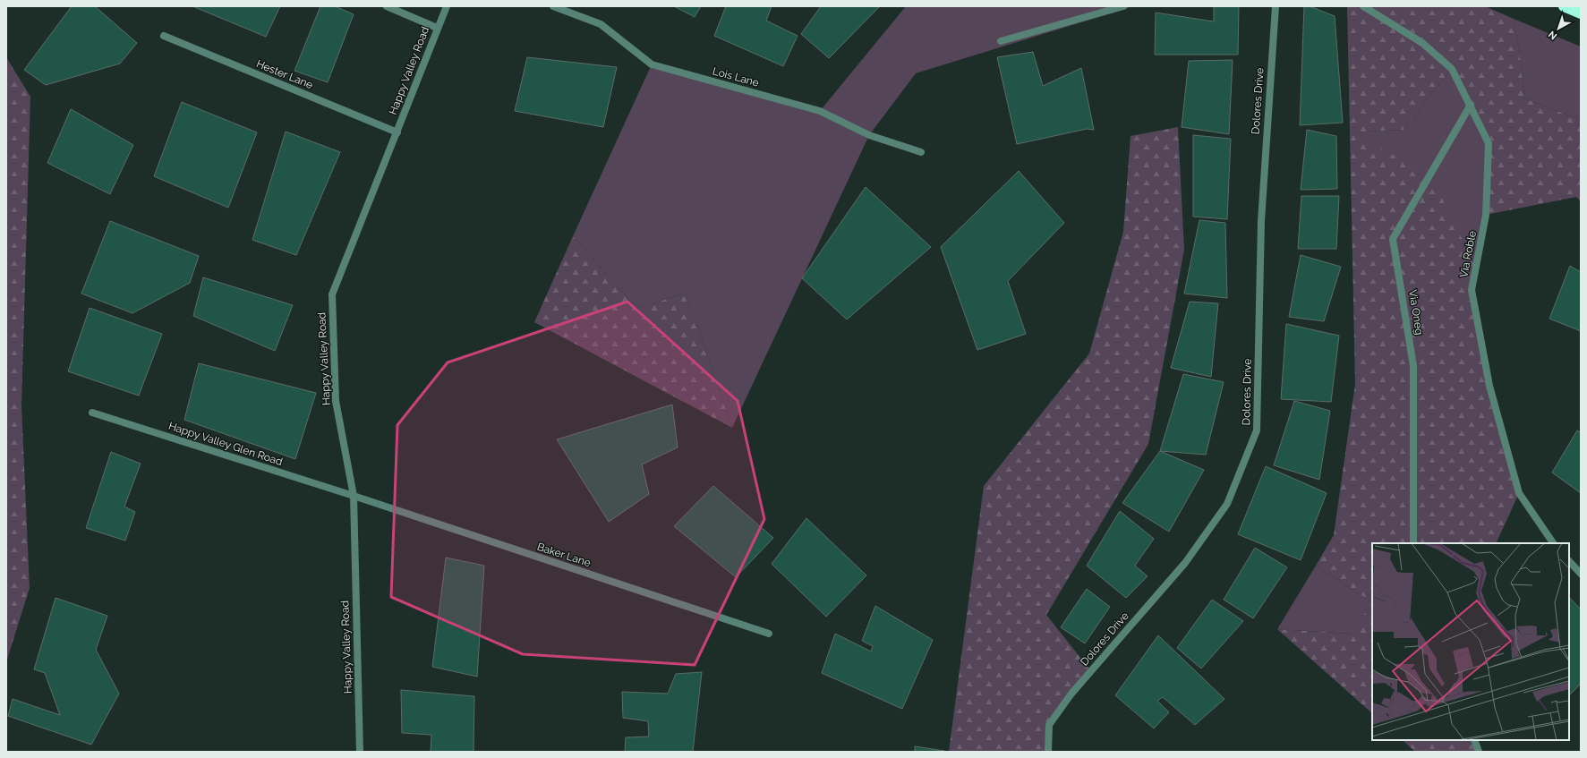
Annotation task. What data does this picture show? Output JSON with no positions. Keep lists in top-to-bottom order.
{
  "streets": {
    "street": [
      "Happy Valley Road",
      "Hester Lane",
      "Lois Lane",
      "Dolores Drive",
      "Via Roble",
      "Via Oneg",
      "Happy Valley Glen Road",
      "Baker Lane"
    ]
  },
  "crossings": [
    ["Happy Valley Road", "Hester Lane"],
    ["Happy Valley Road", "Happy Valley Glen Road"],
    ["Happy Valley Road", "Baker Lane"],
    ["Via Roble", "Via Oneg"],
    ["Happy Valley Glen Road", "Baker Lane"]
  ],
  "north": "bottom left"
}
